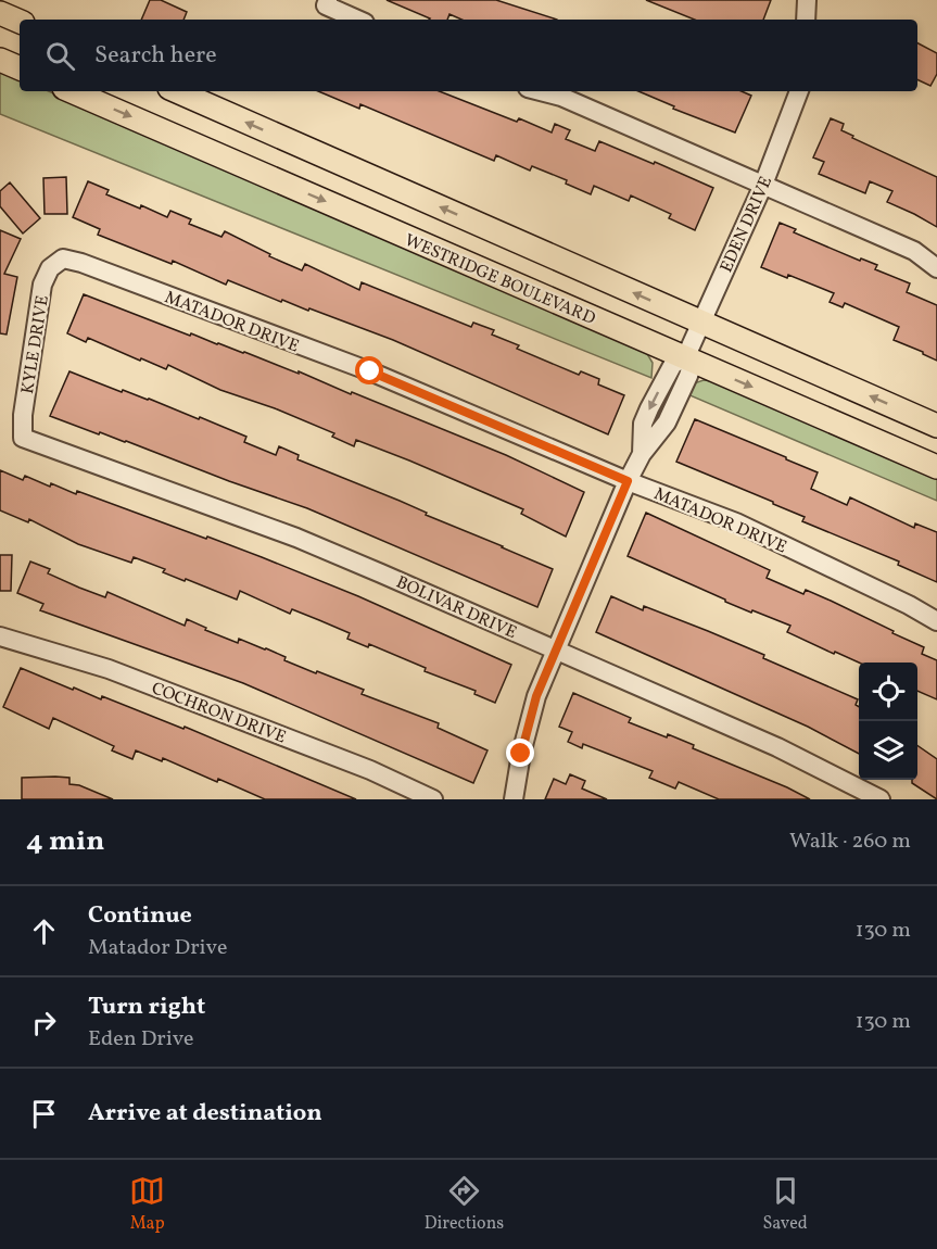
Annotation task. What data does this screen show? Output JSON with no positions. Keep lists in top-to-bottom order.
{
  "streets": {
    "main road": ["WESTRIDGE BOULEVARD"],
    "street": [
      "EDEN DRIVE",
      "MATADOR DRIVE",
      "KYLE DRIVE",
      "BOLIVAR DRIVE",
      "COCHRON DRIVE"
    ]
  },
  "crossings": [
    ["EDEN DRIVE", "WESTRIDGE BOULEVARD"],
    ["EDEN DRIVE", "MATADOR DRIVE"],
    ["EDEN DRIVE", "BOLIVAR DRIVE"],
    ["MATADOR DRIVE", "KYLE DRIVE"],
    ["KYLE DRIVE", "BOLIVAR DRIVE"]
  ],
  "page": {
    "search": "Search here",
    "heading": ["4 min", "Walk · 260 m"],
    "list": [
      ["Continue", "Matador Drive", "130 m"],
      ["Turn right", "Eden Drive", "130 m"],
      "Arrive at destination"
    ],
    "nav": ["Map", "Directions", "Saved"]
  }
}
